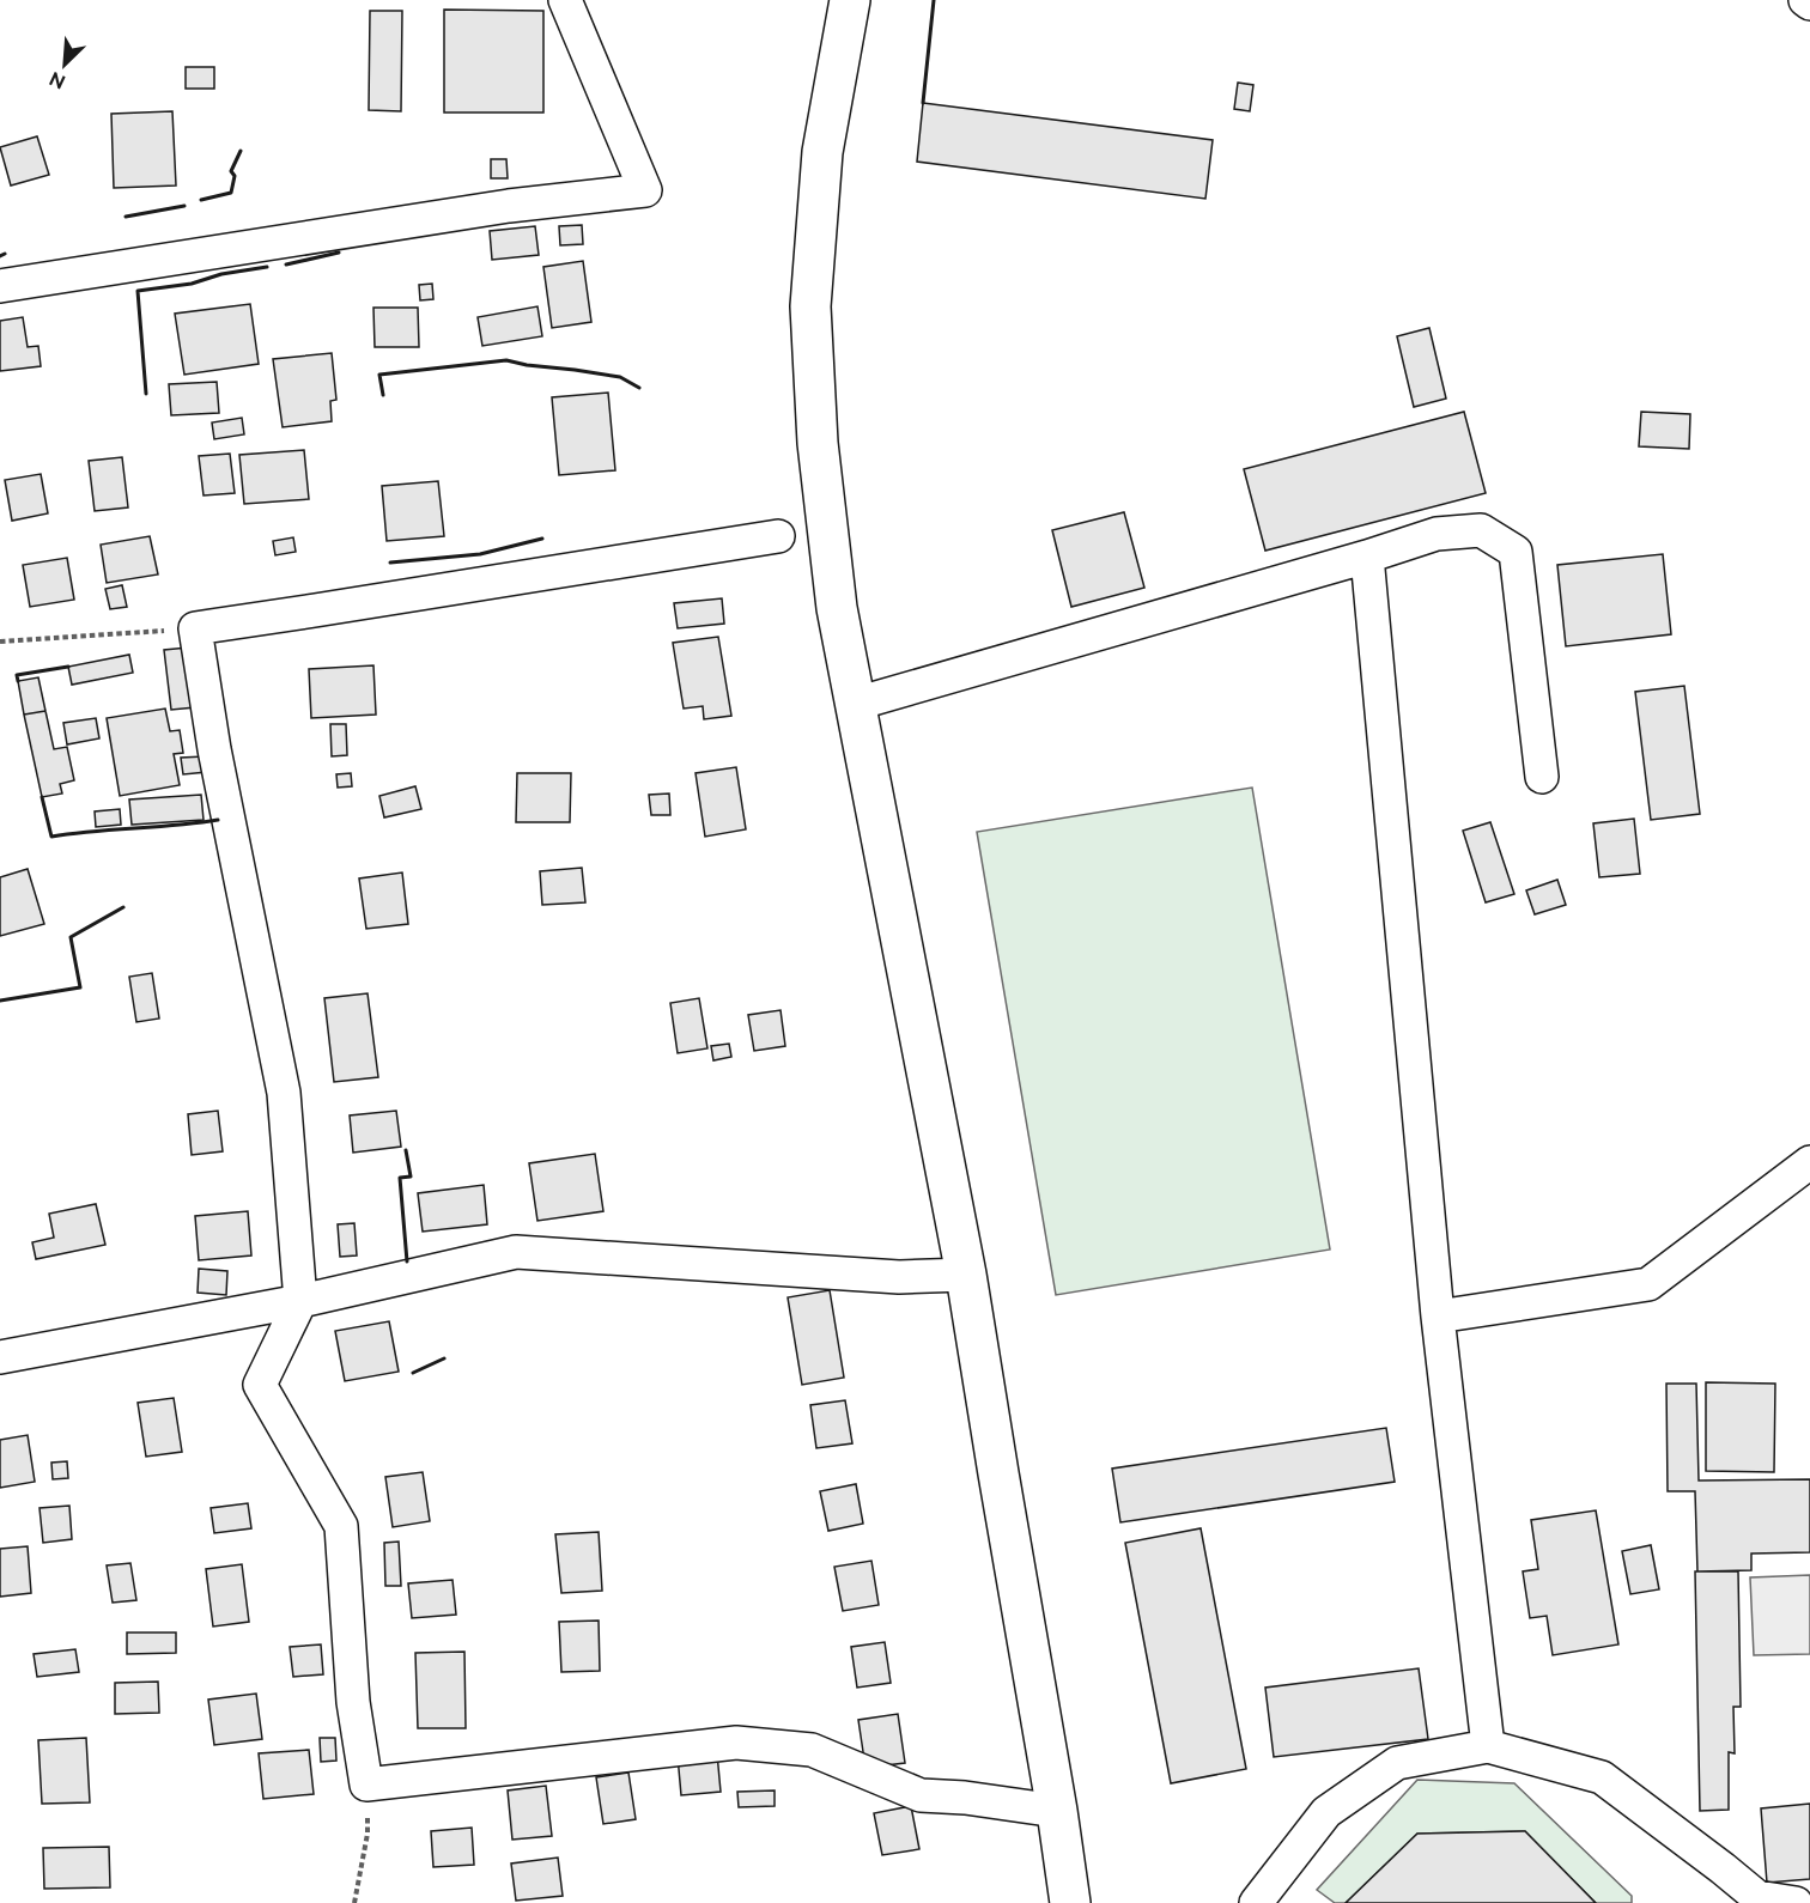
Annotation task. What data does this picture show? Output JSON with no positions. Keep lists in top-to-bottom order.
{
  "north": "bottom left"
}
